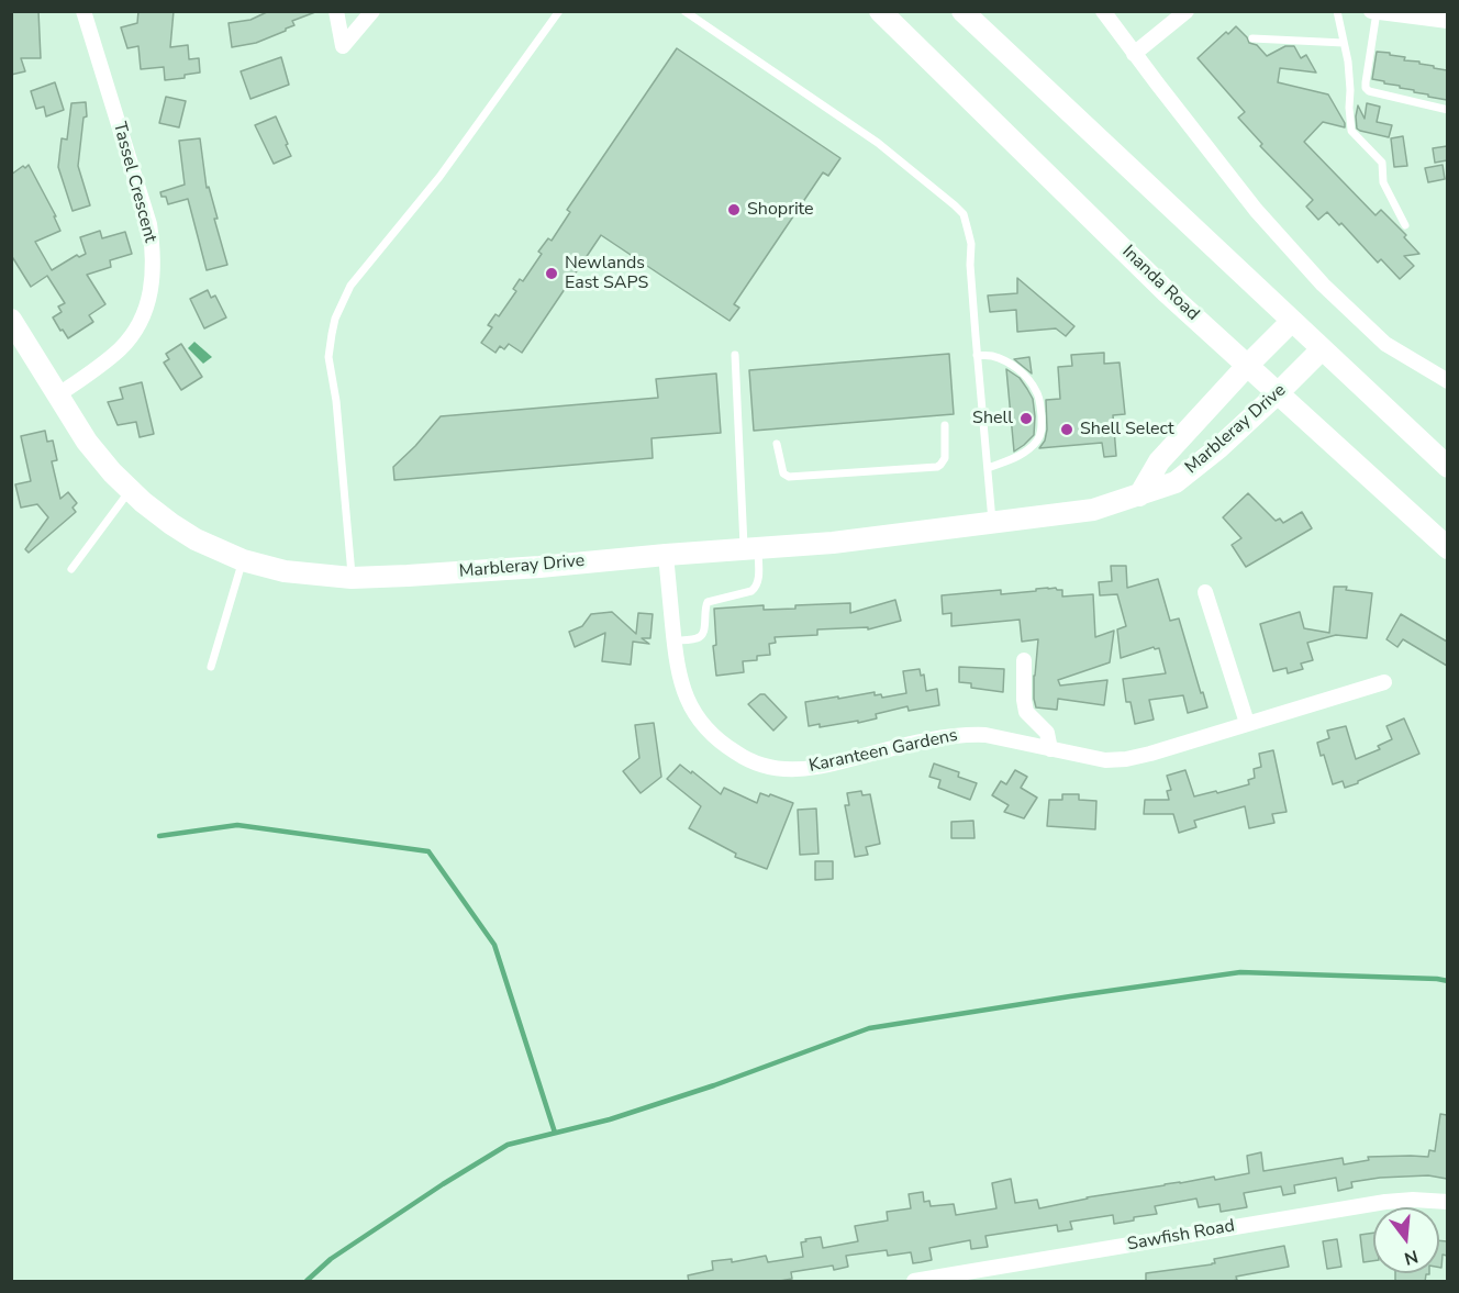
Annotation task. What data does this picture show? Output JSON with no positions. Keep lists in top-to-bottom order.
{
  "streets": {
    "street": [
      "Tassel Crescent",
      "Inanda Road",
      "Marbleray Drive",
      "Karanteen Gardens",
      "Sawfish Road"
    ]
  },
  "crossings": [
    ["Tassel Crescent", "Marbleray Drive"],
    ["Inanda Road", "Marbleray Drive"],
    ["Marbleray Drive", "Karanteen Gardens"]
  ],
  "places": [
    "Shoprite",
    "Newlands East SAPS",
    "Shell",
    "Shell Select"
  ],
  "north": "bottom"
}
